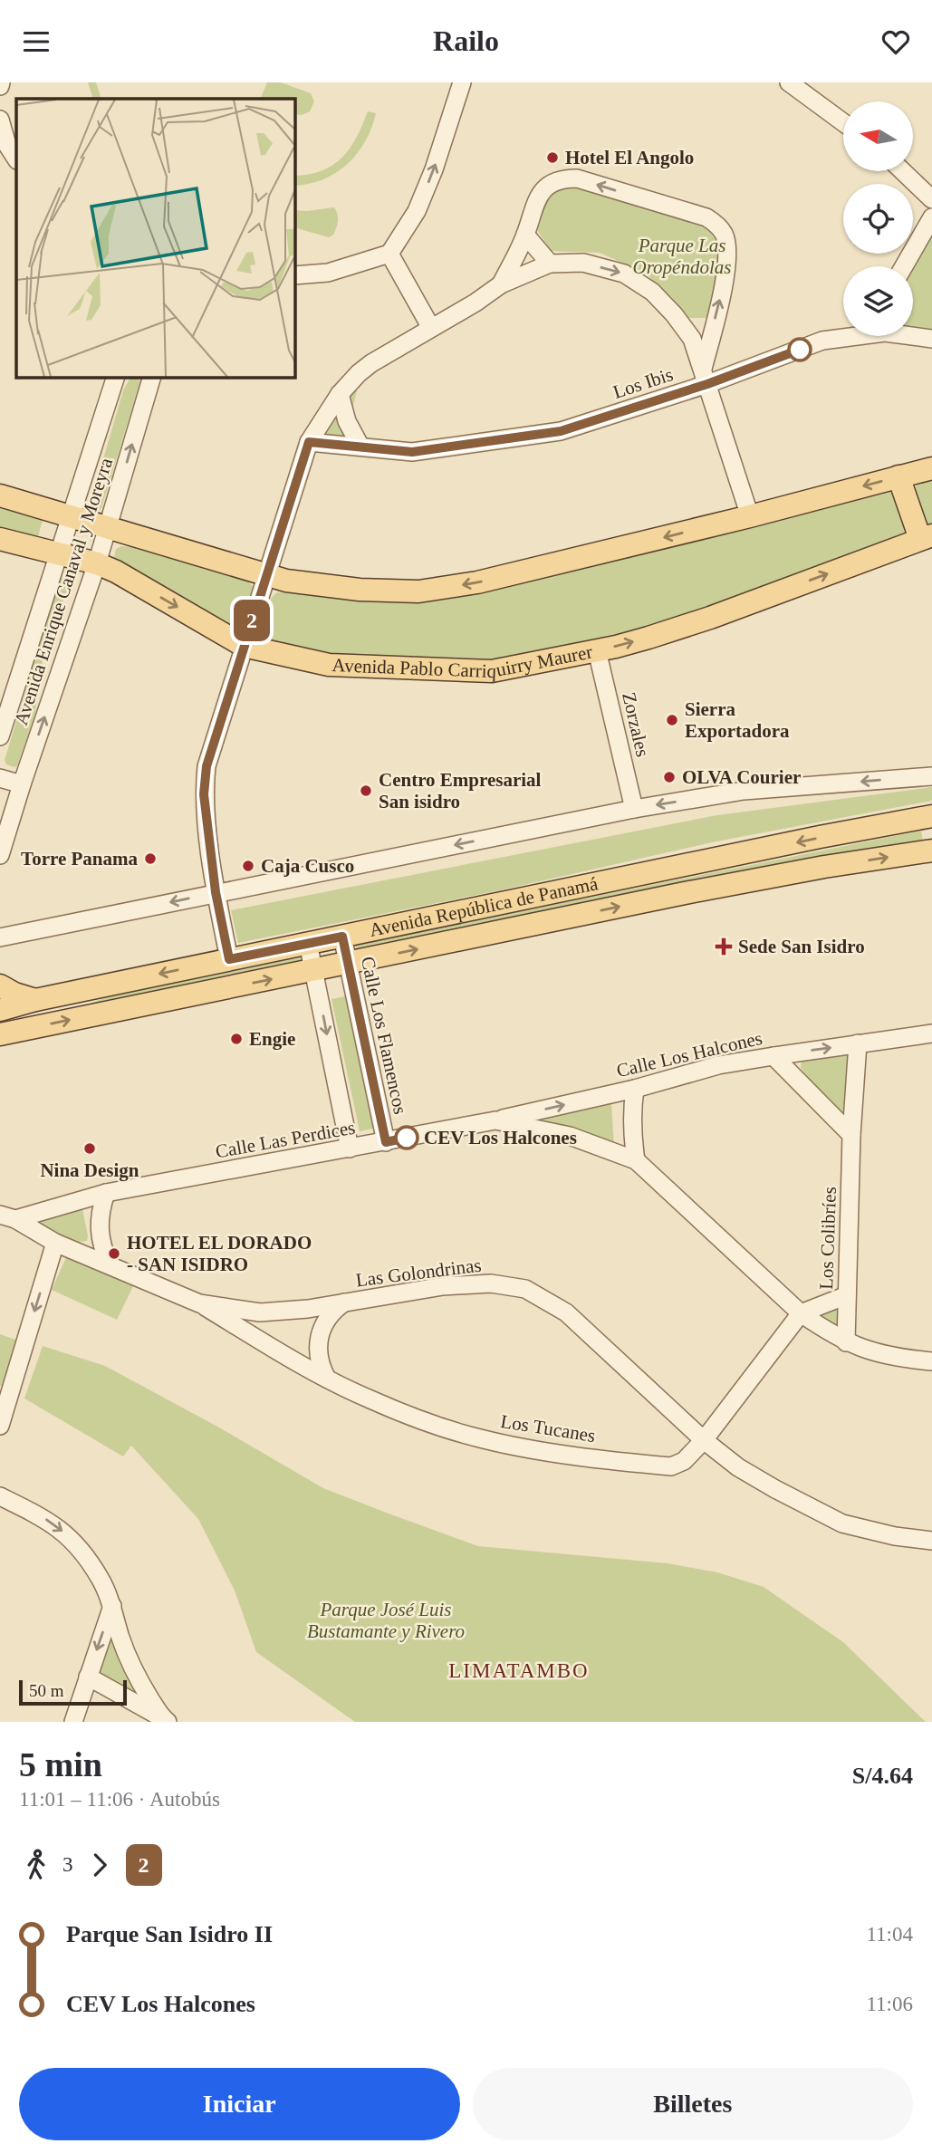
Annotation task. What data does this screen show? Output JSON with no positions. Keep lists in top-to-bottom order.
{
  "streets": {
    "main road": ["Avenida Pablo Carriquirry Maurer", "Avenida República de Panamá"],
    "street": [
      "Los Ibis",
      "Avenida Enrique Canaval y Moreyra",
      "Zorzales",
      "Calle Los Flamencos",
      "Calle Los Halcones",
      "Calle Las Perdices",
      "Los Colibríes",
      "Las Golondrinas",
      "Los Tucanes"
    ]
  },
  "crossings": [
    ["Avenida Enrique Canaval y Moreyra", "Avenida Pablo Carriquirry Maurer"],
    ["Avenida Pablo Carriquirry Maurer", "Zorzales"],
    ["Avenida República de Panamá", "Calle Los Flamencos"],
    ["Calle Los Flamencos", "Calle Las Perdices"],
    ["Calle Los Halcones", "Calle Las Perdices"],
    ["Calle Los Halcones", "Los Colibríes"],
    ["Calle Las Perdices", "Los Colibríes"],
    ["Calle Las Perdices", "Las Golondrinas"],
    ["Calle Las Perdices", "Los Tucanes"],
    ["Las Golondrinas", "Los Tucanes"]
  ],
  "one_way": ["Calle Los Halcones"],
  "districts": ["LIMATAMBO"],
  "parks": ["Parque Las Oropéndolas", "Parque José Luis Bustamante y Rivero"],
  "places": {
    "other": [
      "Hotel El Angolo",
      "Sierra Exportadora",
      "OLVA Courier",
      "Centro Empresarial San isidro",
      "Torre Panama",
      "Caja Cusco",
      "Engie",
      "CEV Los Halcones",
      "Nina Design",
      "HOTEL EL DORADO - SAN ISIDRO"
    ],
    "health": ["Sede San Isidro"]
  },
  "lines": ["bus line 2"],
  "scale_bar": "50 m",
  "north": "left",
  "page": {
    "header": "Railo",
    "on_map": "2",
    "scale": "50 m",
    "heading": ["5 min", "11:01 – 11:06 · Autobús", "S/4.64"],
    "legs": ["3", "2"],
    "list": [
      {
        "name": "Parque San Isidro II",
        "value": "11:04"
      },
      {
        "name": "CEV Los Halcones",
        "value": "11:06"
      }
    ],
    "buttons": ["Iniciar", "Billetes"]
  }
}
